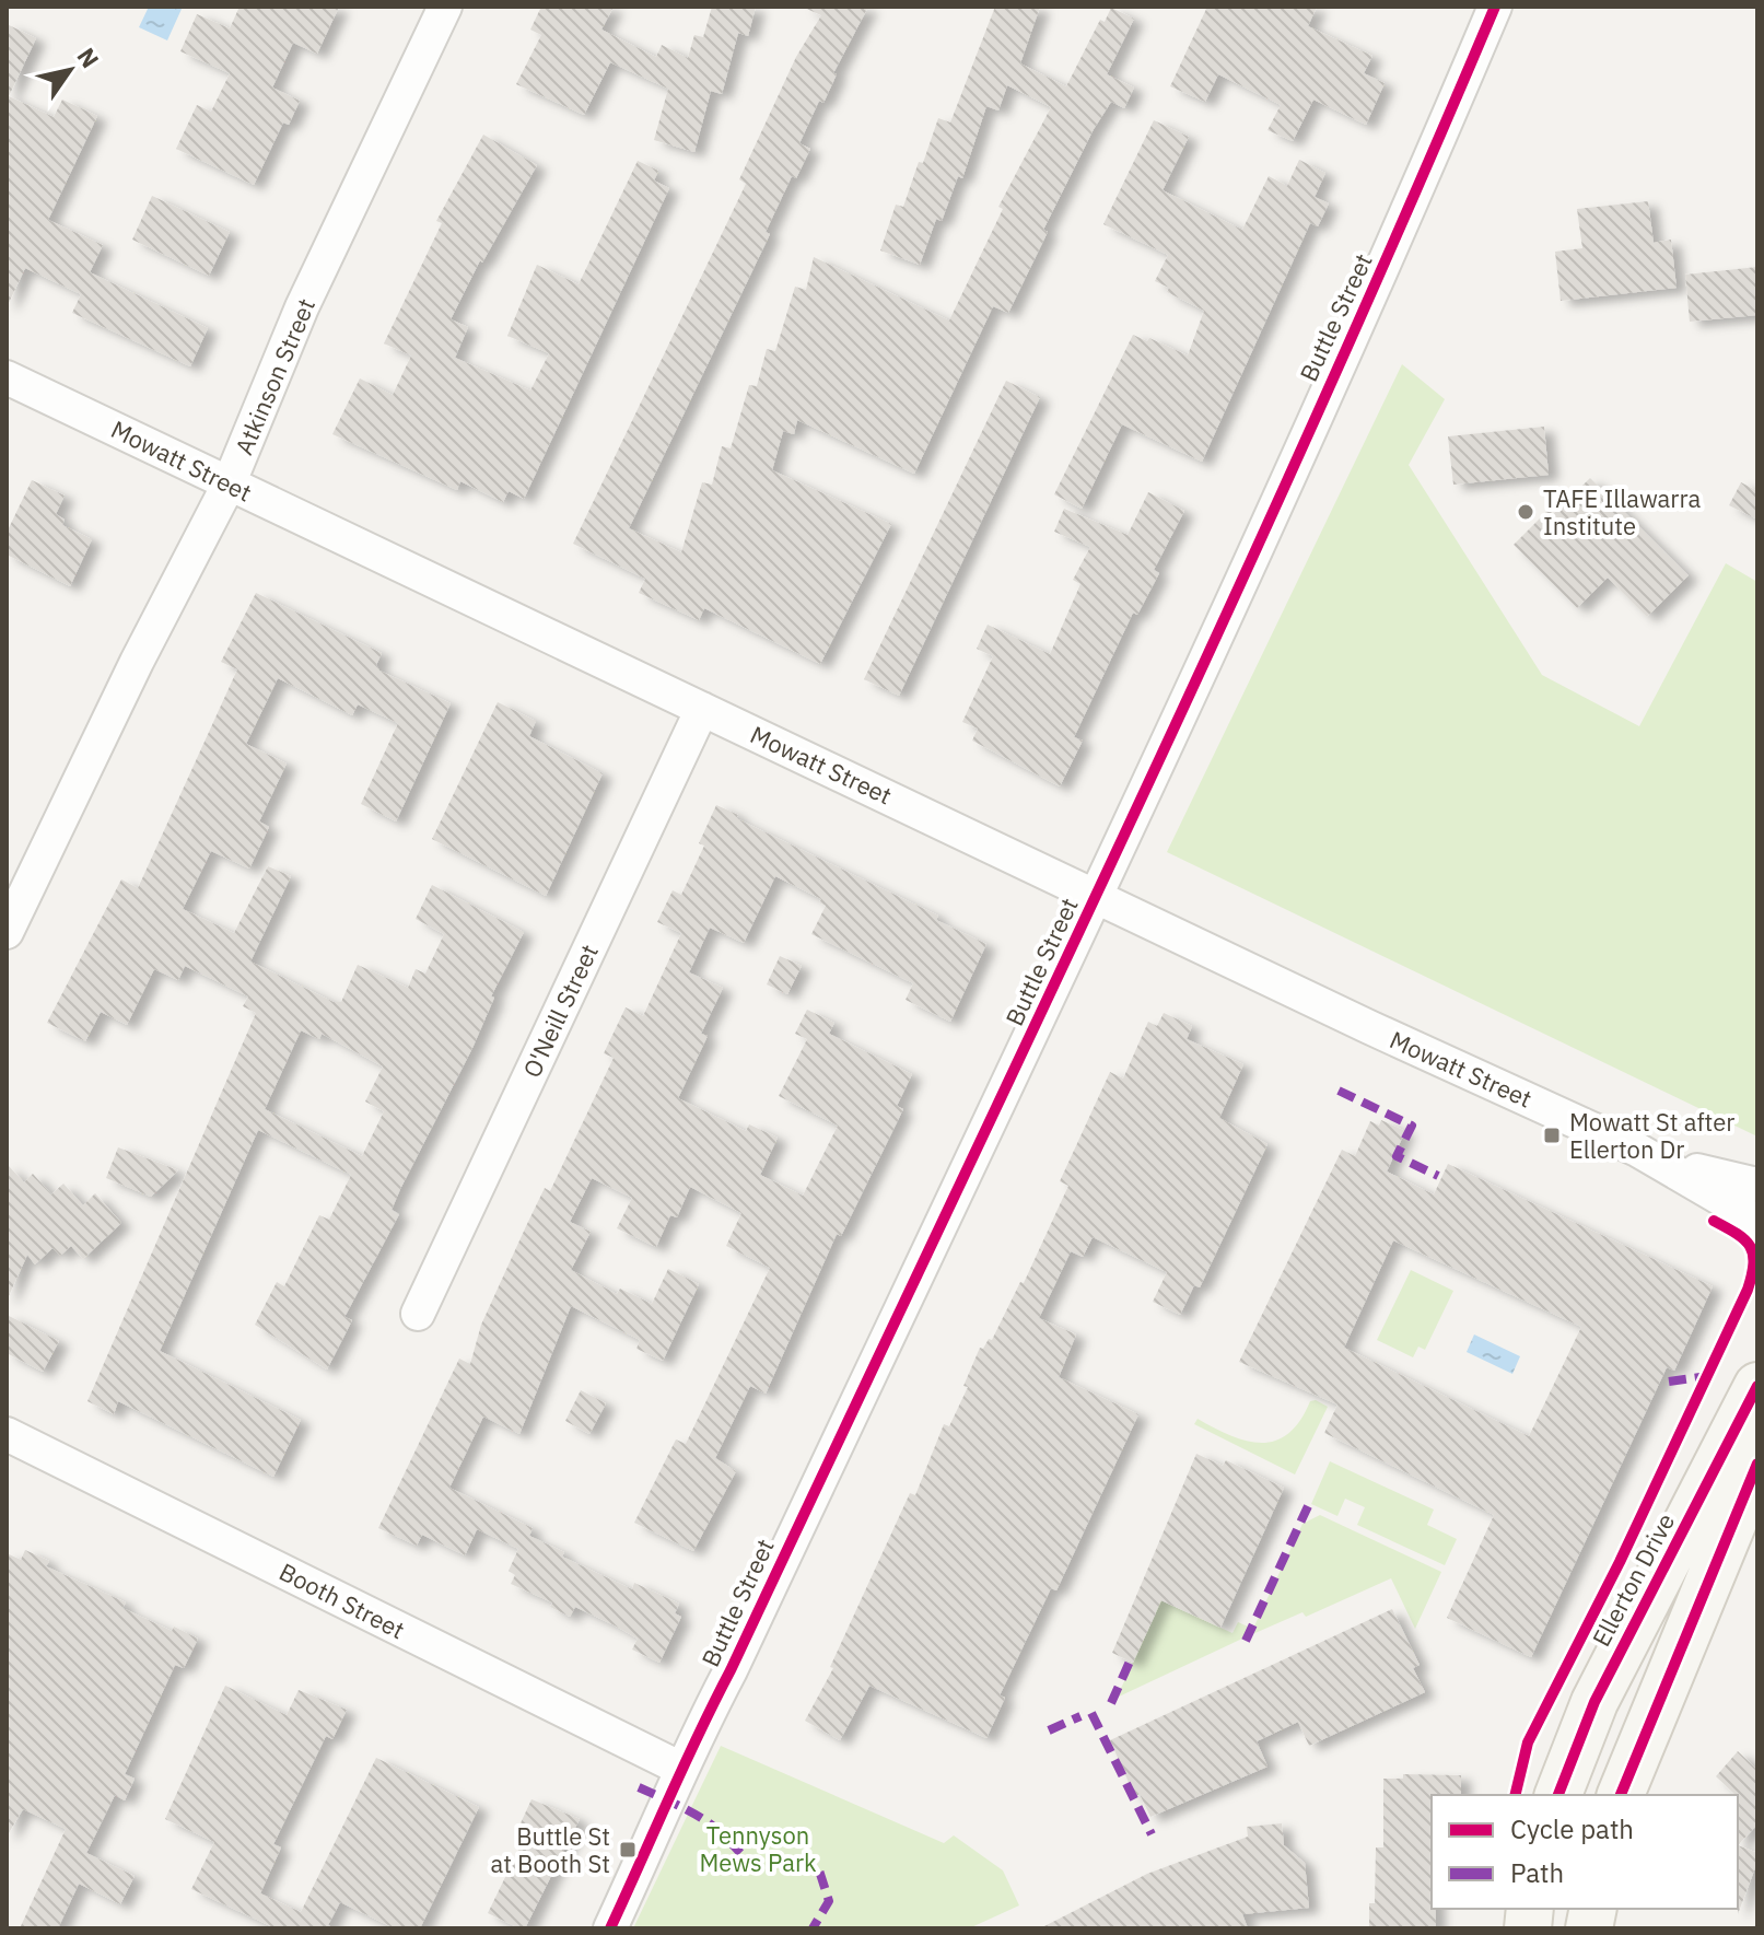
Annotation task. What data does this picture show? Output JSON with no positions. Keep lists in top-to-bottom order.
{
  "streets": {
    "main road": ["Ellerton Drive"],
    "street": [
      "Buttle Street",
      "Atkinson Street",
      "Mowatt Street",
      "O'Neill Street",
      "Booth Street"
    ]
  },
  "crossings": [
    ["Buttle Street", "Mowatt Street"],
    ["Buttle Street", "Booth Street"],
    ["Atkinson Street", "Mowatt Street"],
    ["Mowatt Street", "O'Neill Street"]
  ],
  "parks": ["Tennyson Mews Park"],
  "places": {
    "other": ["TAFE Illawarra Institute"],
    "transit": ["Mowatt St after Ellerton Dr", "Buttle St at Booth St"]
  },
  "legend": ["Cycle path", "Path"],
  "north": "top right"
}
